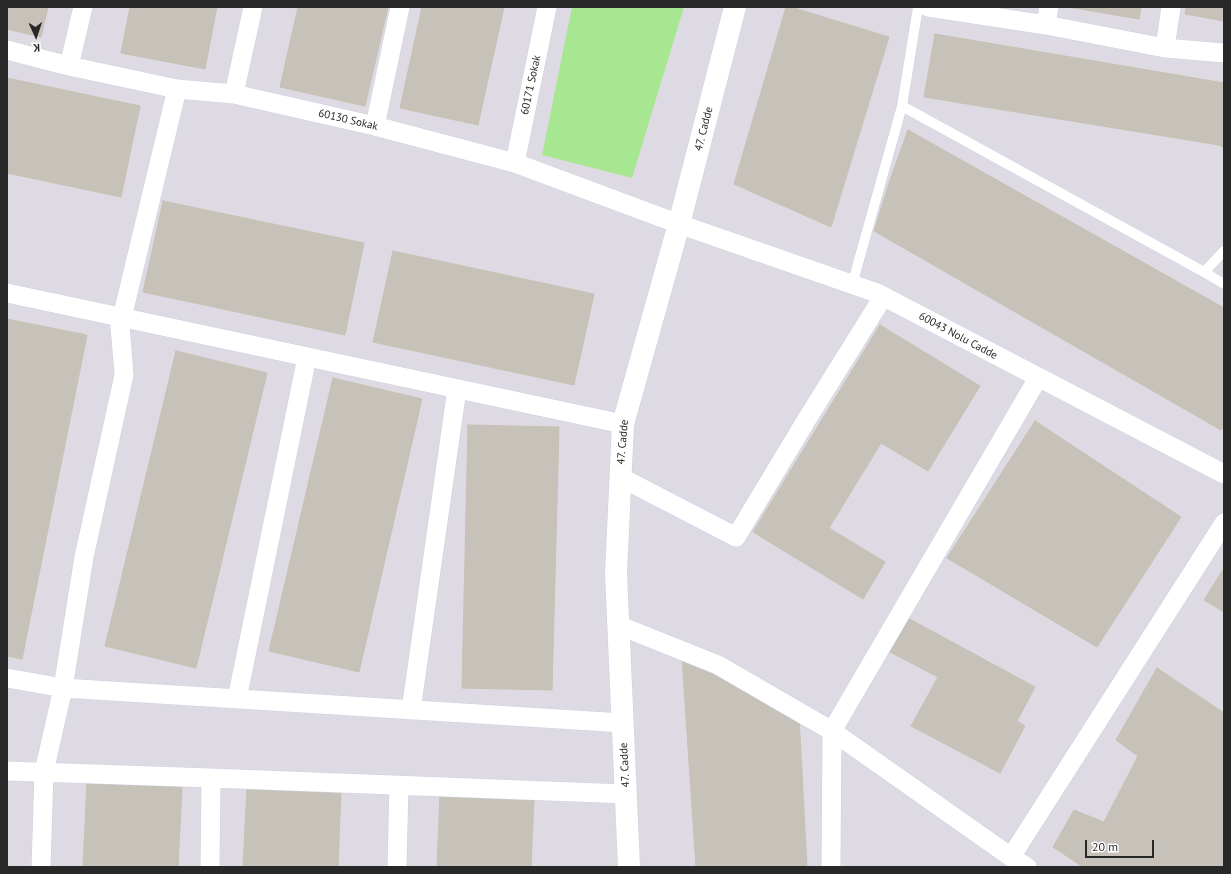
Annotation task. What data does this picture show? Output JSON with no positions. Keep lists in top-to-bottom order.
{
  "streets": {
    "street": [
      "60171 Sokak",
      "60130 Sokak",
      "47. Cadde",
      "60043 Nolu Cadde"
    ]
  },
  "crossings": [
    ["60171 Sokak", "60130 Sokak"],
    ["60130 Sokak", "47. Cadde"],
    ["60130 Sokak", "60043 Nolu Cadde"],
    ["47. Cadde", "60043 Nolu Cadde"]
  ],
  "scale_bar": "20 m",
  "north": "bottom"
}
